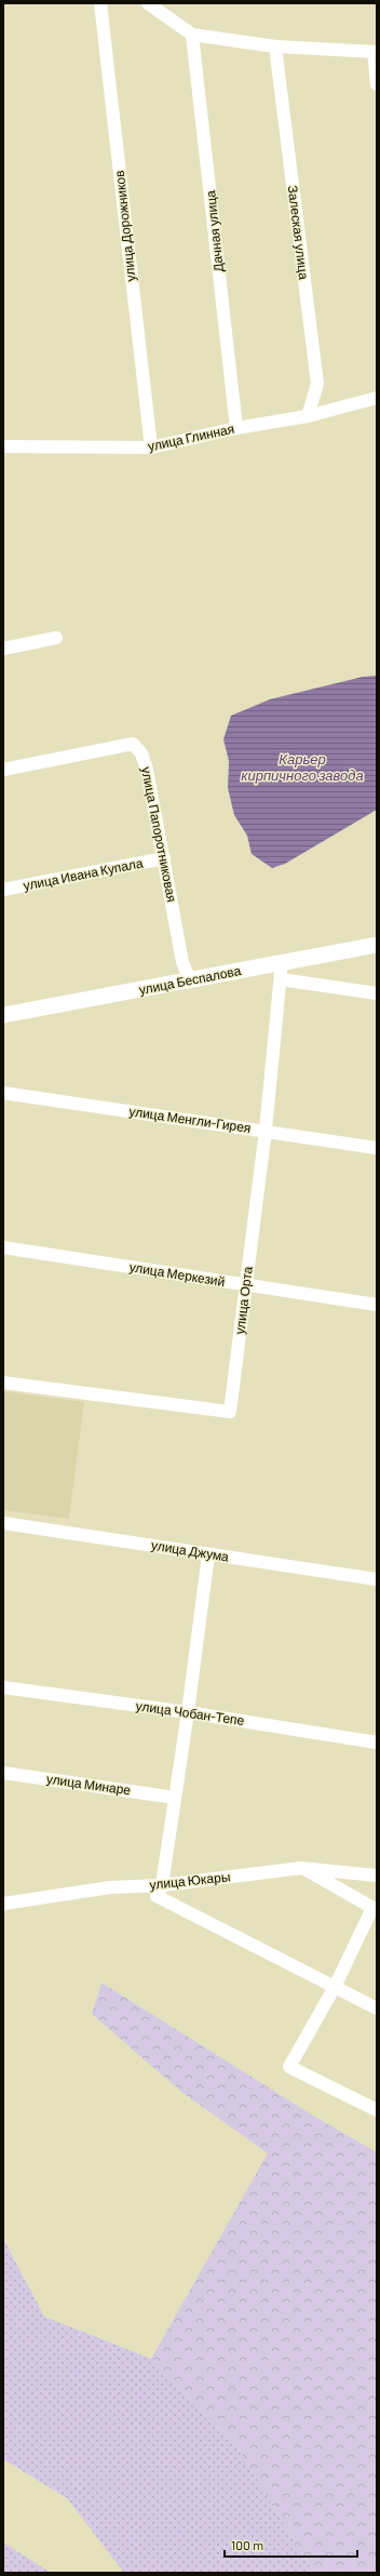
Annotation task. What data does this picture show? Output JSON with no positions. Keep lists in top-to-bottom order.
{
  "streets": {
    "main road": ["улица Беспалова"],
    "street": [
      "улица Дорожников",
      "Дачная улица",
      "Залеская улица",
      "улица Глинная",
      "улица Папоротниковая",
      "улица Ивана Купала",
      "улица Менгли-Гирея",
      "улица Меркезий",
      "улица Орта",
      "улица Джума",
      "улица Чобан-Тепе",
      "улица Минаре",
      "улица Юкары"
    ]
  },
  "crossings": [
    ["улица Дорожников", "улица Глинная"],
    ["Дачная улица", "улица Глинная"],
    ["Залеская улица", "улица Глинная"],
    ["улица Папоротниковая", "улица Ивана Купала"],
    ["улица Папоротниковая", "улица Беспалова"],
    ["улица Беспалова", "улица Орта"],
    ["улица Менгли-Гирея", "улица Орта"],
    ["улица Меркезий", "улица Орта"]
  ],
  "water": ["Карьер кирпичного завода"],
  "scale_bar": "100 m"
}
